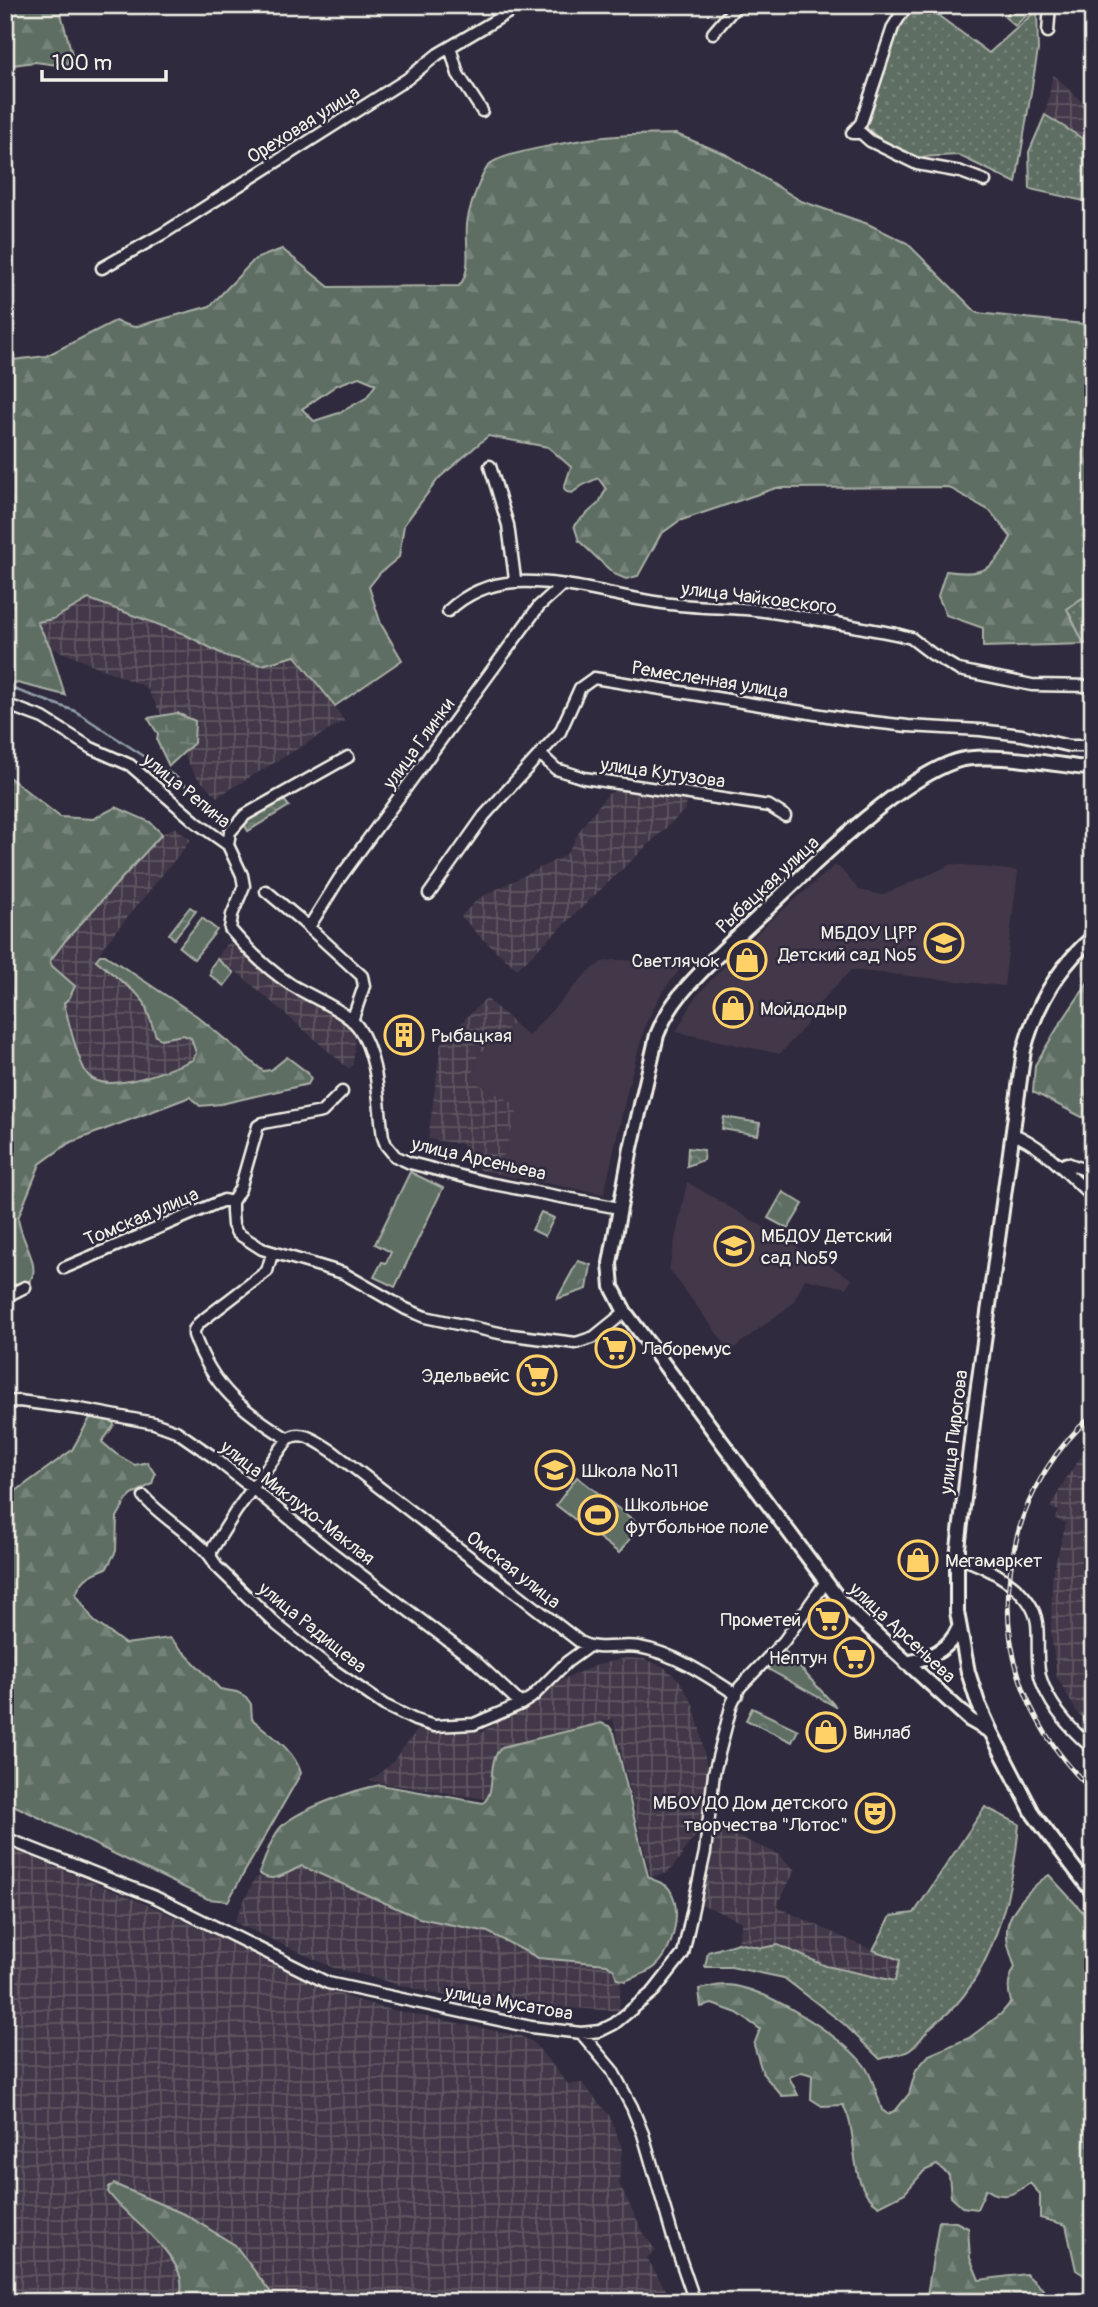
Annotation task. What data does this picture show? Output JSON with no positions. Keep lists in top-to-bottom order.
{
  "streets": {
    "main road": ["Рыбацкая улица", "улица Арсеньева", "улица Пирогова"],
    "street": [
      "Ореховая улица",
      "улица Чайковского",
      "Ремесленная улица",
      "улица Глинки",
      "улица Кутузова",
      "улица Репина",
      "Томская улица",
      "улица Миклухо-Маклая",
      "Омская улица",
      "улица Радищева",
      "улица Мусатова"
    ]
  },
  "crossings": [
    ["улица Чайковского", "улица Глинки"],
    ["Ремесленная улица", "улица Кутузова"],
    ["улица Репина", "улица Арсеньева"],
    ["Рыбацкая улица", "улица Арсеньева"],
    ["улица Арсеньева", "улица Пирогова"],
    ["улица Арсеньева", "улица Мусатова"],
    ["улица Миклухо-Маклая", "улица Радищева"],
    ["Омская улица", "улица Радищева"]
  ],
  "places": {
    "school or university": ["МБДОУ ЦРР Детский сад №5", "МБДОУ Детский сад №59", "Школа №11"],
    "shop": [
      "Светлячок",
      "Мойдодыр",
      "Мегамаркет",
      "Винлаб"
    ],
    "building": ["Рыбацкая"],
    "supermarket": [
      "Лаборемус",
      "Эдельвейс",
      "Прометей",
      "Нептун"
    ],
    "sports": ["Школьное футбольное поле"],
    "theatre": ["МБОУ ДО Дом детского творчества \"Лотос\""]
  },
  "scale_bar": "100 m"
}
